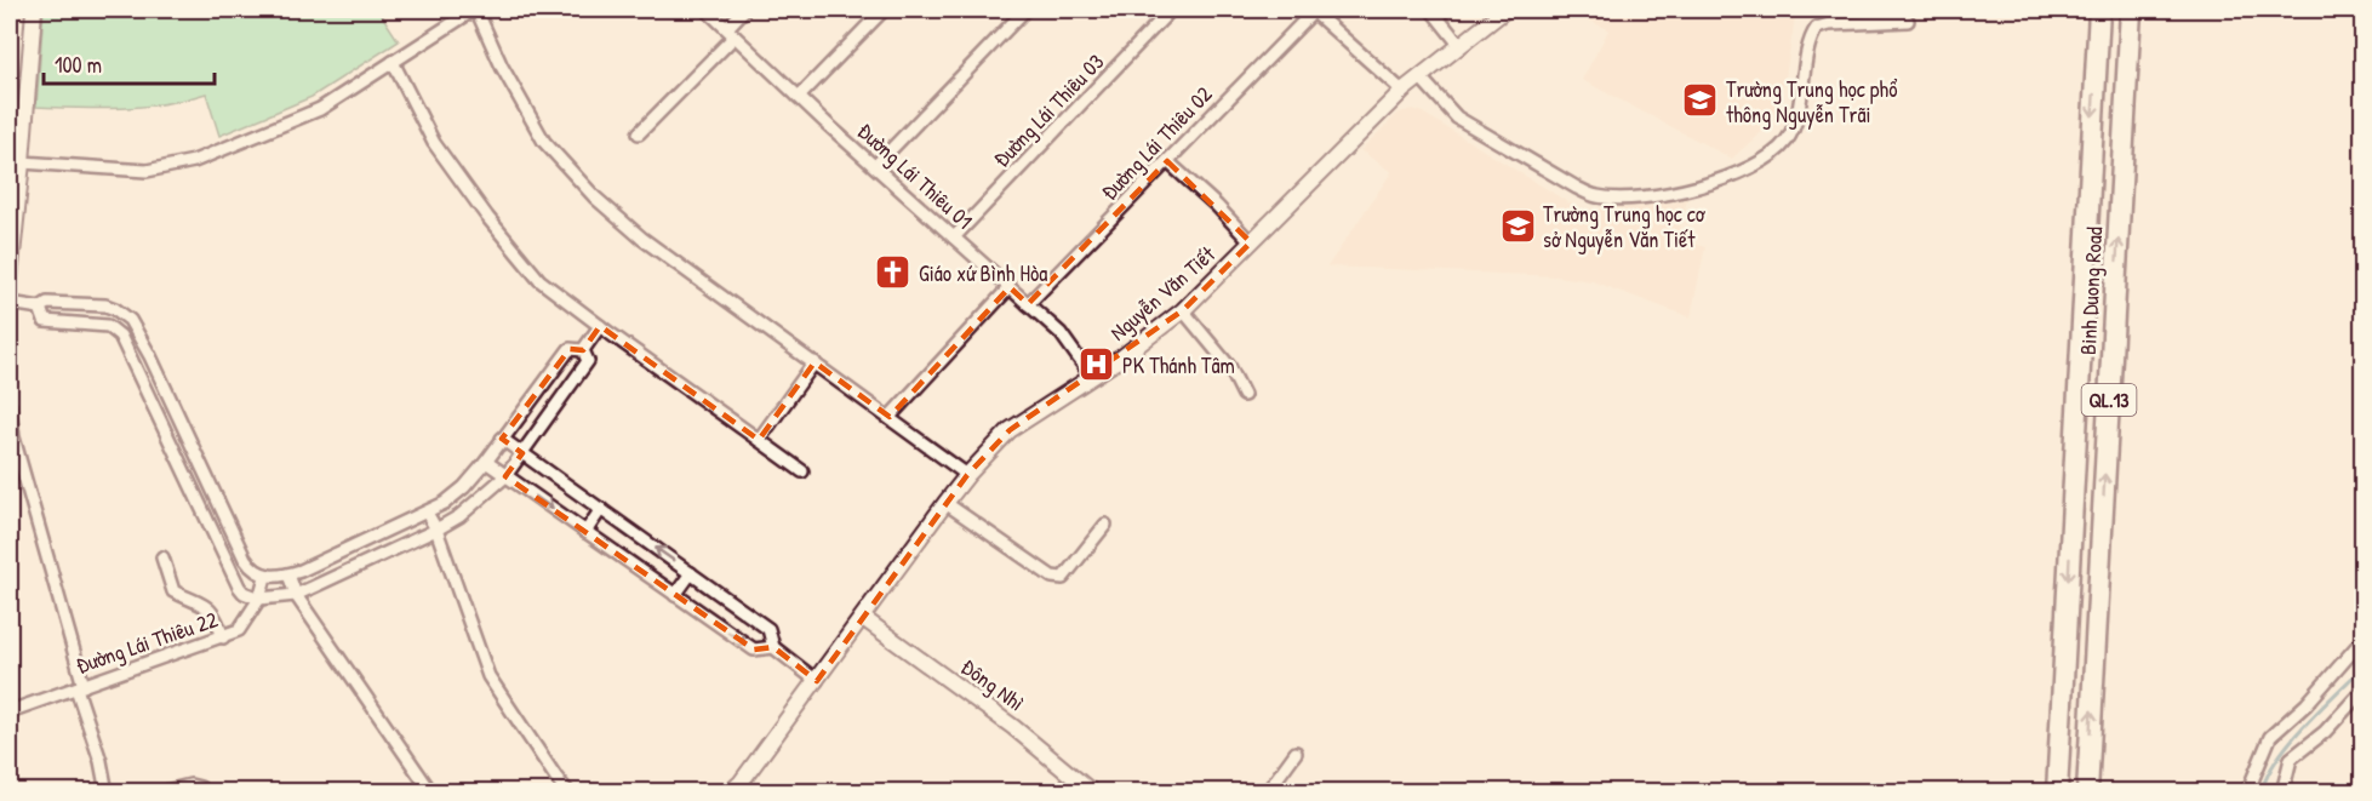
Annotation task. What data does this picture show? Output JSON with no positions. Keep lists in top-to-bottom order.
{
  "streets": {
    "highway": ["Binh Duong Road", "QL.13"],
    "street": [
      "Đường Lái Thiêu 03",
      "Đường Lái Thiêu 02",
      "Đường Lái Thiêu 01",
      "Nguyễn Văn Tiết",
      "Đường Lái Thiêu 22",
      "Đông Nhì"
    ]
  },
  "crossings": [
    ["Đường Lái Thiêu 03", "Đường Lái Thiêu 01"],
    ["Đường Lái Thiêu 02", "Đường Lái Thiêu 01"],
    ["Đường Lái Thiêu 01", "Nguyễn Văn Tiết"],
    ["Nguyễn Văn Tiết", "Đông Nhì"]
  ],
  "places": {
    "school or university": ["Trường Trung học phổ thông Nguyễn Trãi", "Trường Trung học cơ sở Nguyễn Văn Tiết"],
    "church": ["Giáo xứ Bình Hòa"],
    "hospital": ["PK Thánh Tâm"]
  },
  "scale_bar": "100 m"
}
